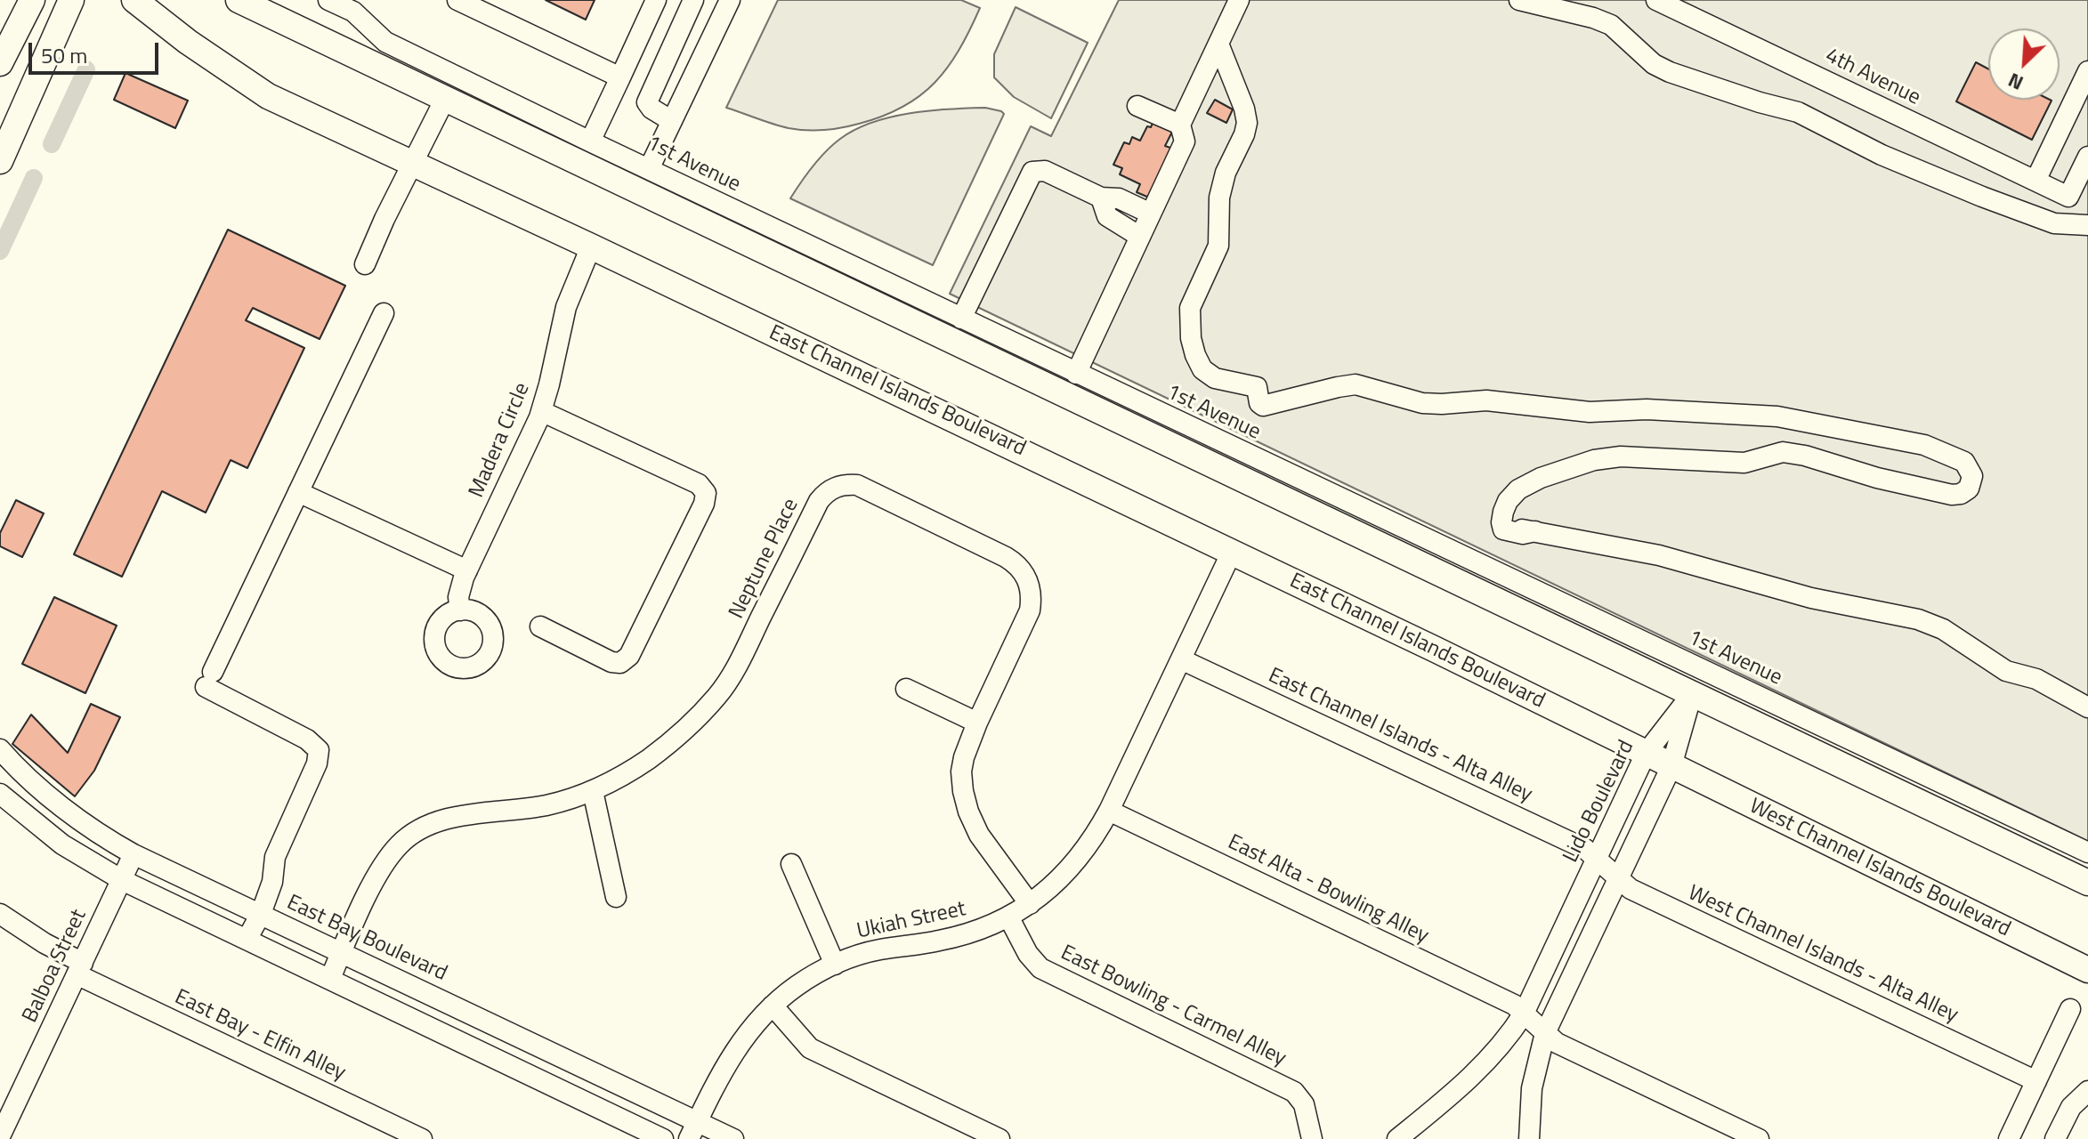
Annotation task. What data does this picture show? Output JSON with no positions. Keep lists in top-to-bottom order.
{
  "streets": {
    "main road": ["East Channel Islands Boulevard", "West Channel Islands Boulevard"],
    "street": [
      "4th Avenue",
      "1st Avenue",
      "Madera Circle",
      "Neptune Place",
      "East Channel Islands - Alta Alley",
      "Lido Boulevard",
      "East Alta - Bowling Alley",
      "Ukiah Street",
      "East Bay Boulevard",
      "West Channel Islands - Alta Alley",
      "Balboa Street",
      "East Bowling - Carmel Alley",
      "East Bay - Elfin Alley"
    ]
  },
  "crossings": [
    ["East Channel Islands Boulevard", "Madera Circle"],
    ["East Channel Islands Boulevard", "Lido Boulevard"],
    ["East Channel Islands Boulevard", "West Channel Islands Boulevard"],
    ["East Channel Islands Boulevard", "Ukiah Street"],
    ["Neptune Place", "Ukiah Street"],
    ["Neptune Place", "East Bay Boulevard"],
    ["East Channel Islands - Alta Alley", "Lido Boulevard"],
    ["East Channel Islands - Alta Alley", "Ukiah Street"],
    ["East Channel Islands - Alta Alley", "West Channel Islands - Alta Alley"],
    ["Lido Boulevard", "East Alta - Bowling Alley"],
    ["Lido Boulevard", "West Channel Islands - Alta Alley"],
    ["East Alta - Bowling Alley", "Ukiah Street"],
    ["Ukiah Street", "East Bay Boulevard"],
    ["Ukiah Street", "East Bowling - Carmel Alley"],
    ["East Bay Boulevard", "Balboa Street"],
    ["Balboa Street", "East Bay - Elfin Alley"]
  ],
  "scale_bar": "50 m",
  "north": "bottom left"
}
